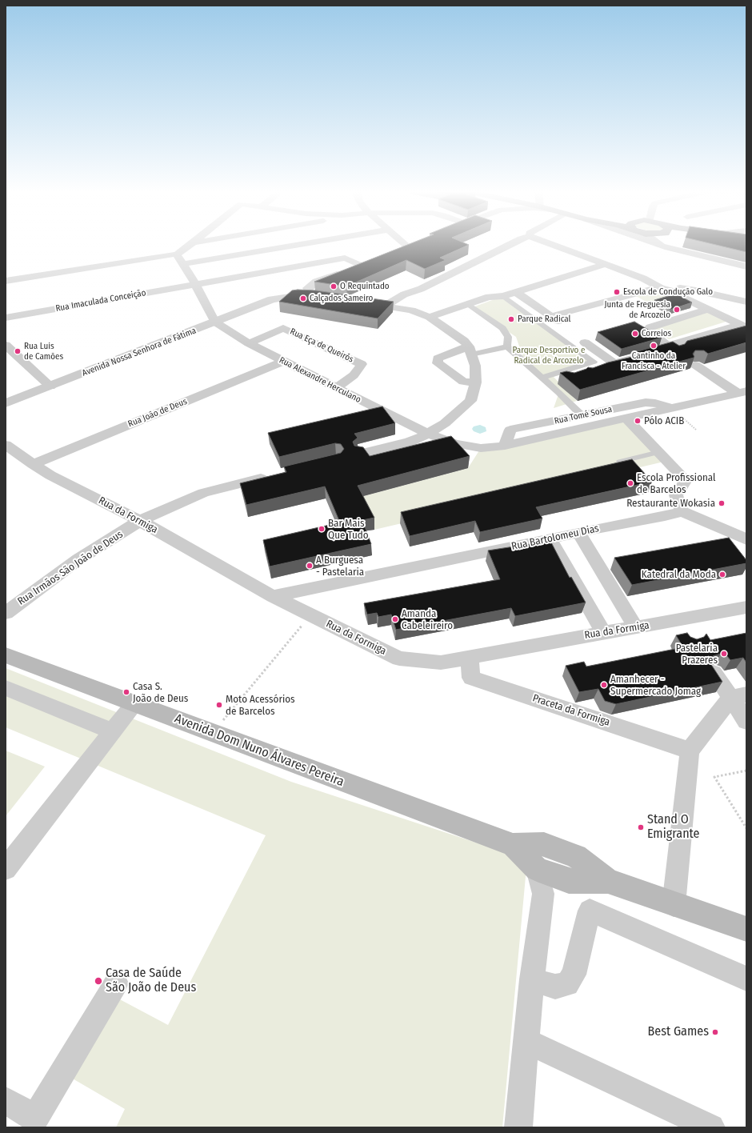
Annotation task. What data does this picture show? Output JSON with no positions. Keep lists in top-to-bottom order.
{
  "streets": {
    "main road": ["Avenida Dom Nuno Álvares Pereira"],
    "street": [
      "Rua Imaculada Conceição",
      "Rua Eça de Queirós",
      "Avenida Nossa Senhora de Fátima",
      "Rua Alexandre Herculano",
      "Rua João de Deus",
      "Rua Tomé Sousa",
      "Rua da Formiga",
      "Rua Bartolomeu Dias",
      "Rua Irmãos São João de Deus",
      "Praceta da Formiga"
    ]
  },
  "crossings": [
    ["Rua Imaculada Conceição", "Avenida Nossa Senhora de Fátima"],
    ["Rua Eça de Queirós", "Rua Alexandre Herculano"],
    ["Avenida Nossa Senhora de Fátima", "Rua Alexandre Herculano"],
    ["Rua Alexandre Herculano", "Rua João de Deus"],
    ["Rua Alexandre Herculano", "Rua Tomé Sousa"],
    ["Rua João de Deus", "Rua da Formiga"],
    ["Rua da Formiga", "Rua Bartolomeu Dias"],
    ["Rua da Formiga", "Rua Irmãos São João de Deus"],
    ["Rua da Formiga", "Praceta da Formiga"]
  ],
  "parks": ["Parque Desportivo e Radical de Arcozelo"],
  "places": [
    "O Requintado",
    "Escola de Condução Galo",
    "Calçados Sameiro",
    "Junta de Freguesia de Arcozelo",
    "Parque Radical",
    "Correios",
    "Cantinho da Francisca - Atelier",
    "Rua Luis de Camões",
    "Pólo ACIB",
    "Escola Profissional de Barcelos",
    "Restaurante Wokasia",
    "Bar Mais Que Tudo",
    "A Burguesa - Pastelaria",
    "Katedral da Moda",
    "Amanda Cabeleireiro",
    "Pastelaria Prazeres",
    "Amanhecer - Supermercado Jomag",
    "Casa S. João de Deus",
    "Moto Acessórios de Barcelos",
    "Stand O Emigrante",
    "Casa de Saúde São João de Deus",
    "Best Games"
  ]
}
